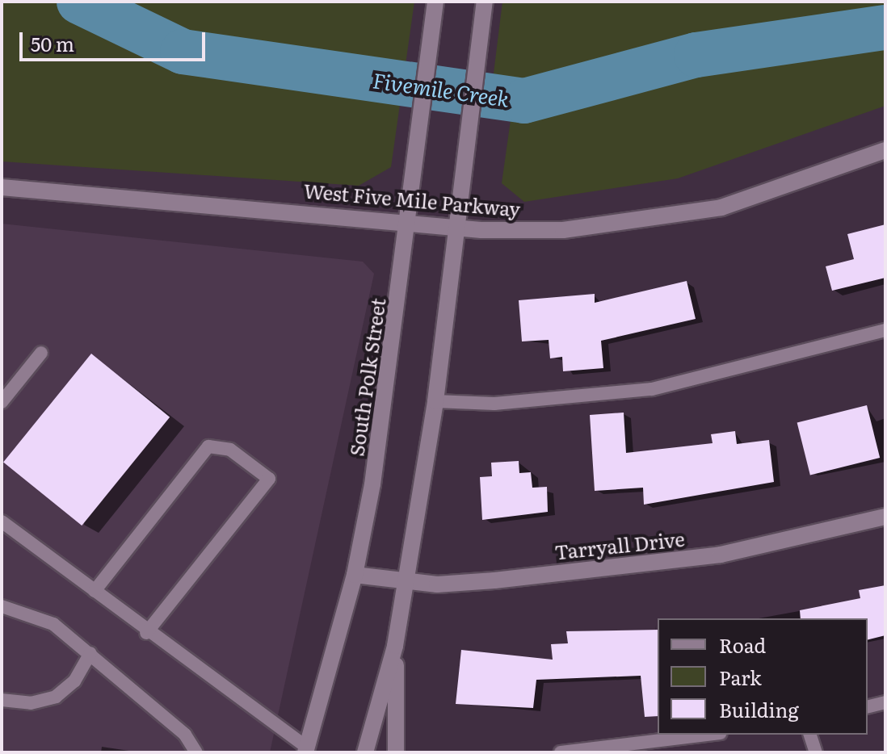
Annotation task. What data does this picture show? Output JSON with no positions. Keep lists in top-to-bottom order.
{
  "streets": {
    "main road": ["West Five Mile Parkway", "South Polk Street", "Tarryall Drive"]
  },
  "crossings": [
    ["West Five Mile Parkway", "South Polk Street"],
    ["South Polk Street", "Tarryall Drive"]
  ],
  "water": ["Fivemile Creek"],
  "legend": ["Road", "Park", "Building"],
  "scale_bar": "50 m"
}
